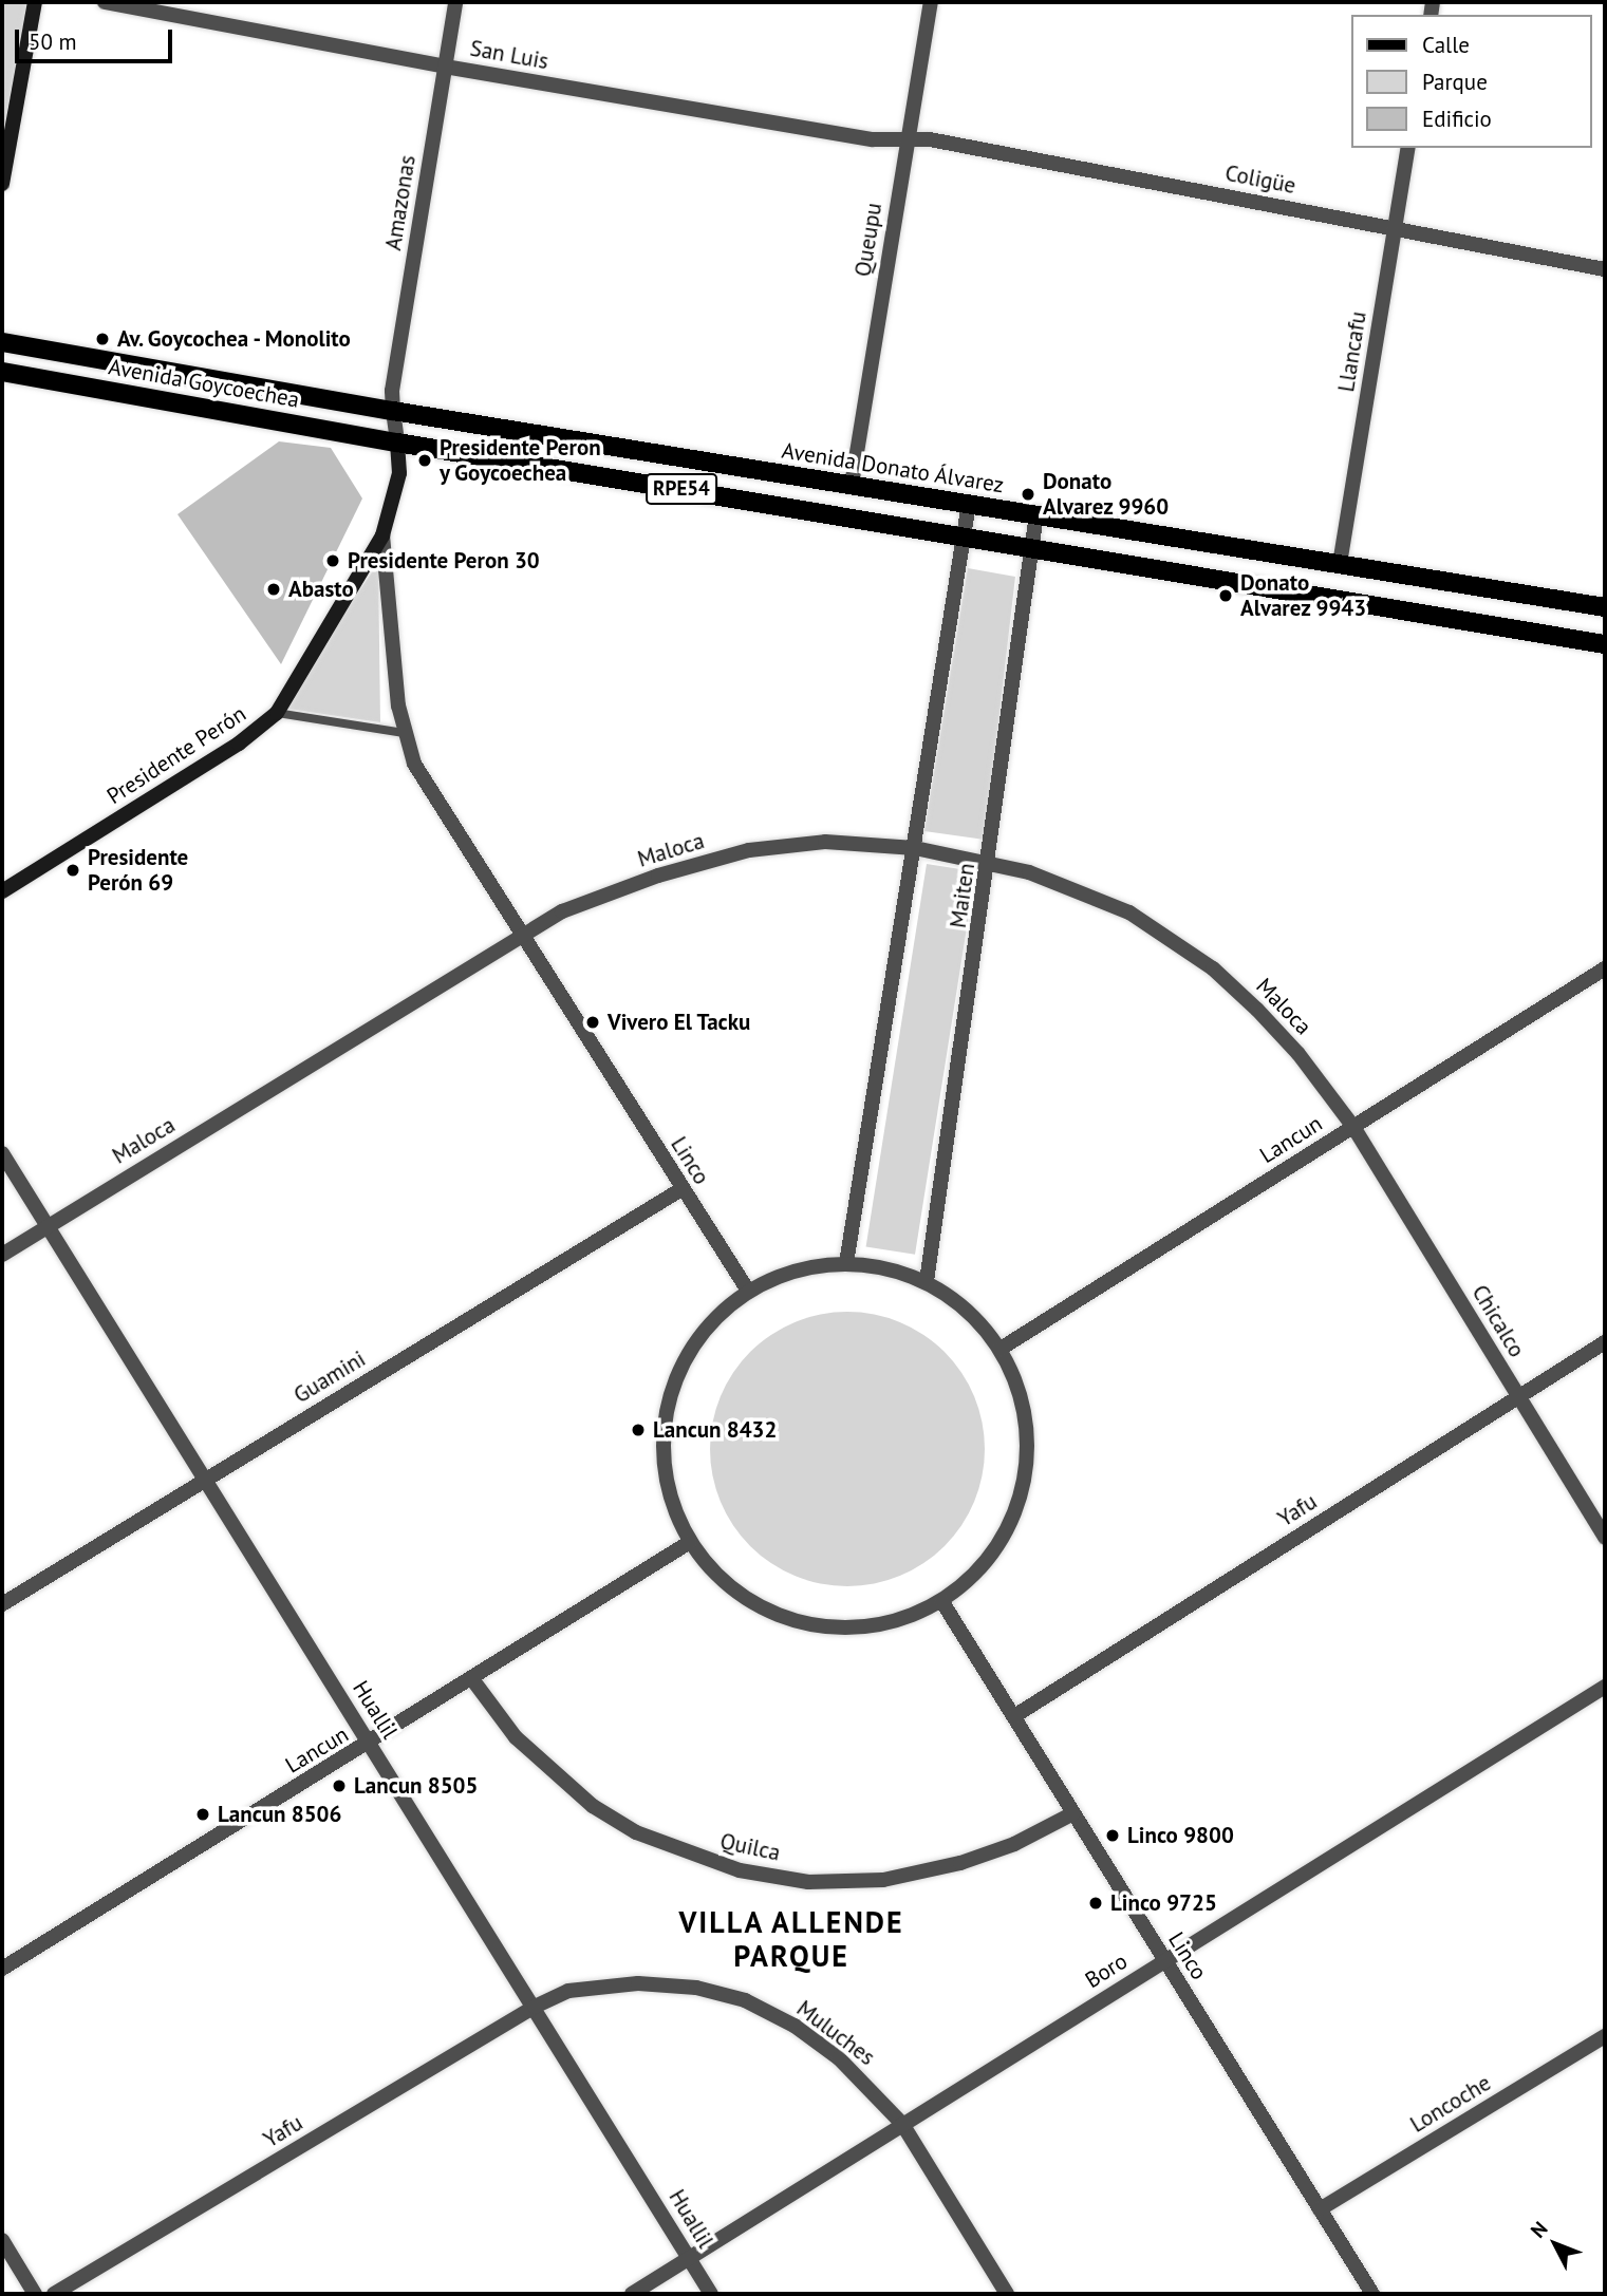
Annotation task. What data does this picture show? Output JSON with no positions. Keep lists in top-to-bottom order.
{
  "streets": {
    "main road": [
      "Avenida Goycoechea",
      "Avenida Donato Álvarez",
      "RPE54",
      "Presidente Perón"
    ],
    "street": [
      "San Luis",
      "Coligüe",
      "Amazonas",
      "Queupu",
      "Llancafu",
      "Maloca",
      "Maiten",
      "Lancun",
      "Linco",
      "Chicalco",
      "Guamini",
      "Yafu",
      "Huallil",
      "Quilca",
      "Boro",
      "Muluches",
      "Loncoche"
    ]
  },
  "crossings": [
    ["San Luis", "Coligüe"],
    ["San Luis", "Amazonas"],
    ["San Luis", "Queupu"],
    ["Coligüe", "Queupu"],
    ["Coligüe", "Llancafu"],
    ["Amazonas", "Avenida Goycoechea"],
    ["Amazonas", "Avenida Donato Álvarez"],
    ["Amazonas", "Presidente Perón"],
    ["Queupu", "Avenida Donato Álvarez"],
    ["Llancafu", "Avenida Donato Álvarez"],
    ["Avenida Goycoechea", "Avenida Donato Álvarez"],
    ["Avenida Goycoechea", "RPE54"],
    ["Avenida Goycoechea", "Presidente Perón"],
    ["Avenida Donato Álvarez", "Presidente Perón"],
    ["Avenida Donato Álvarez", "Maiten"],
    ["RPE54", "Presidente Perón"],
    ["RPE54", "Maiten"],
    ["Presidente Perón", "Linco"],
    ["Maloca", "Maiten"],
    ["Maloca", "Lancun"],
    ["Maloca", "Linco"],
    ["Maloca", "Chicalco"],
    ["Maloca", "Huallil"],
    ["Lancun", "Chicalco"],
    ["Lancun", "Huallil"],
    ["Lancun", "Quilca"],
    ["Linco", "Guamini"],
    ["Linco", "Yafu"],
    ["Linco", "Quilca"],
    ["Linco", "Boro"],
    ["Linco", "Loncoche"],
    ["Chicalco", "Yafu"],
    ["Guamini", "Huallil"],
    ["Yafu", "Huallil"],
    ["Yafu", "Muluches"],
    ["Huallil", "Boro"],
    ["Huallil", "Muluches"],
    ["Boro", "Muluches"]
  ],
  "districts": ["VILLA ALLENDE PARQUE"],
  "places": [
    "Av. Goycochea - Monolito",
    "Presidente Peron y Goycoechea",
    "Donato Alvarez 9960",
    "Presidente Peron 30",
    "Abasto",
    "Donato Alvarez 9943",
    "Presidente Perón 69",
    "Vivero El Tacku",
    "Lancun 8432",
    "Lancun 8505",
    "Lancun 8506",
    "Linco 9800",
    "Linco 9725"
  ],
  "legend": ["Calle", "Parque", "Edificio"],
  "scale_bar": "50 m",
  "north": "top left"
}
